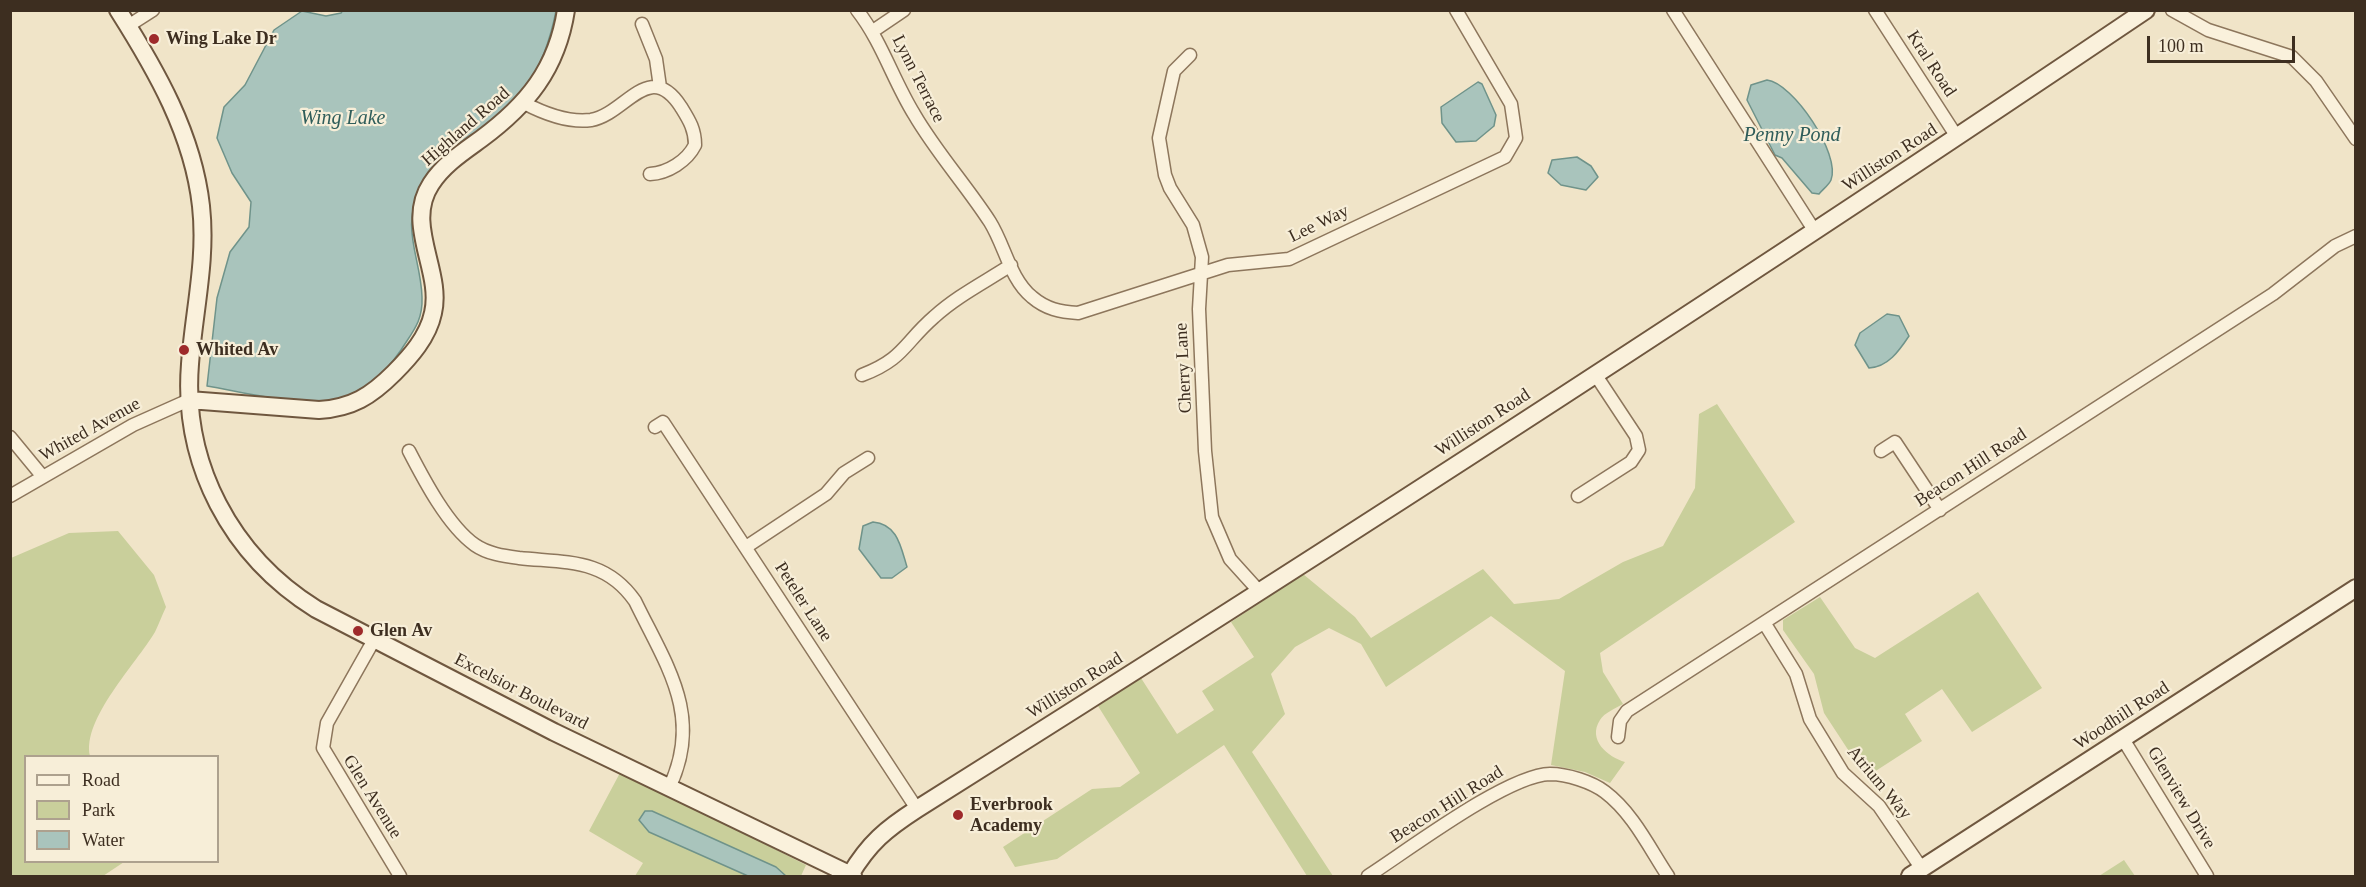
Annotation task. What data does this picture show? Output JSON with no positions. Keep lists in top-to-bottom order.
{
  "streets": {
    "main road": [
      "Highland Road",
      "Williston Road",
      "Excelsior Boulevard",
      "Woodhill Road"
    ],
    "street": [
      "Kral Road",
      "Lynn Terrace",
      "Lee Way",
      "Cherry Lane",
      "Whited Avenue",
      "Beacon Hill Road",
      "Peteler Lane",
      "Atrium Way",
      "Glen Avenue",
      "Glenview Drive"
    ]
  },
  "crossings": [
    ["Kral Road", "Williston Road"],
    ["Lynn Terrace", "Lee Way"],
    ["Highland Road", "Whited Avenue"],
    ["Highland Road", "Excelsior Boulevard"],
    ["Williston Road", "Cherry Lane"],
    ["Williston Road", "Peteler Lane"],
    ["Williston Road", "Excelsior Boulevard"],
    ["Lee Way", "Cherry Lane"],
    ["Whited Avenue", "Excelsior Boulevard"],
    ["Beacon Hill Road", "Atrium Way"],
    ["Excelsior Boulevard", "Glen Avenue"],
    ["Woodhill Road", "Atrium Way"],
    ["Woodhill Road", "Glenview Drive"]
  ],
  "water": ["Wing Lake", "Penny Pond"],
  "places": [
    "Wing Lake Dr",
    "Whited Av",
    "Glen Av",
    "Everbrook Academy"
  ],
  "legend": ["Road", "Park", "Water"],
  "scale_bar": "100 m"
}
